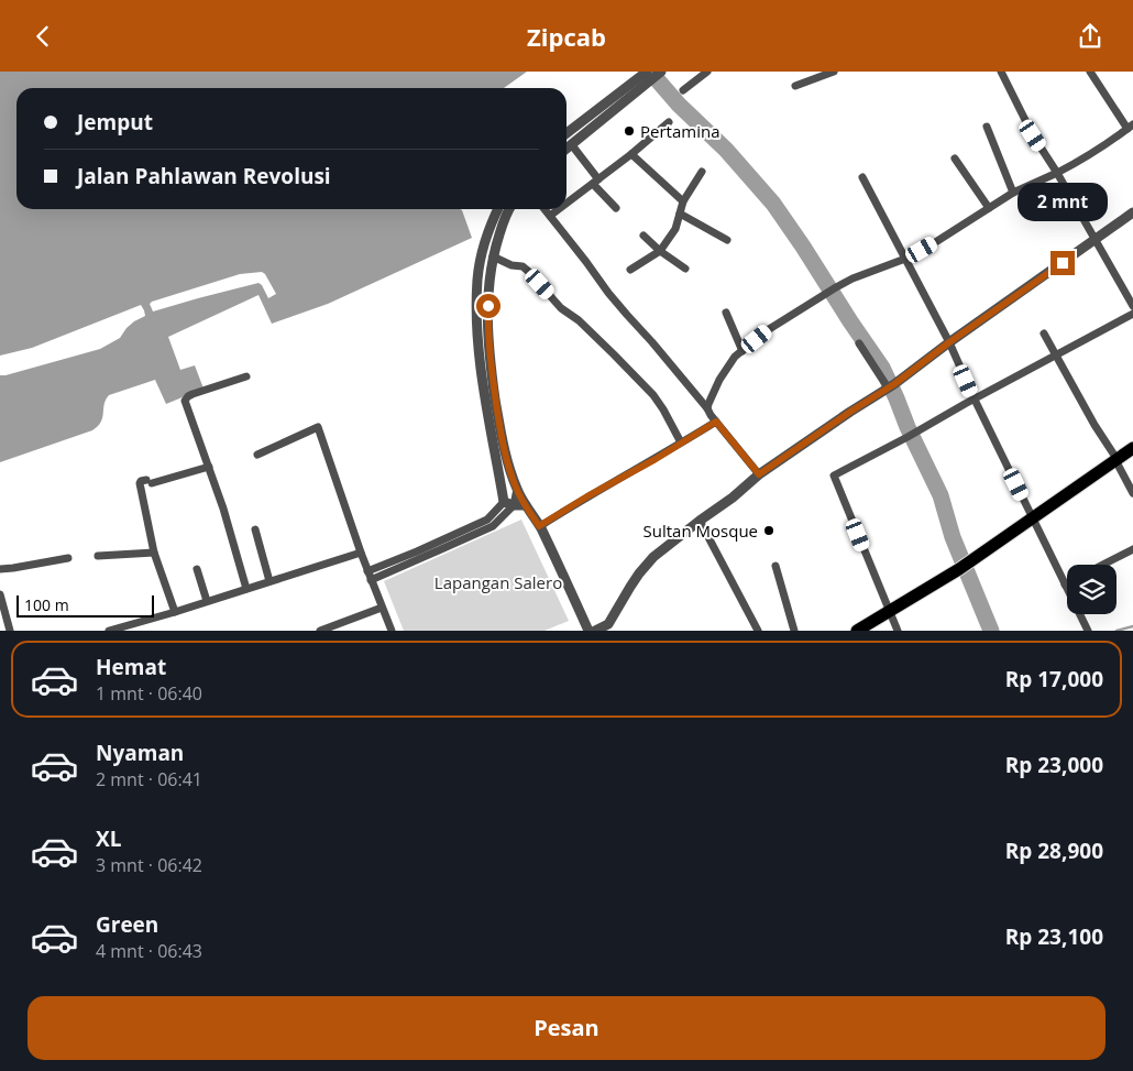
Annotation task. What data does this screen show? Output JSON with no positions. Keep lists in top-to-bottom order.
{
  "parks": ["Lapangan Salero"],
  "places": ["Pertamina", "Sultan Mosque"],
  "scale_bar": "100 m",
  "page": {
    "header": "Zipcab",
    "banner": ["Jemput", "Jalan Pahlawan Revolusi"],
    "bubble": "2 mnt",
    "scale": "100 m",
    "list": [
      {
        "name": "Hemat",
        "note": "1 mnt · 06:40",
        "value": "Rp 17,000"
      },
      {
        "name": "Nyaman",
        "note": "2 mnt · 06:41",
        "value": "Rp 23,000"
      },
      {
        "name": "XL",
        "note": "3 mnt · 06:42",
        "value": "Rp 28,900"
      },
      {
        "name": "Green",
        "note": "4 mnt · 06:43",
        "value": "Rp 23,100"
      }
    ],
    "buttons": "Pesan"
  }
}
